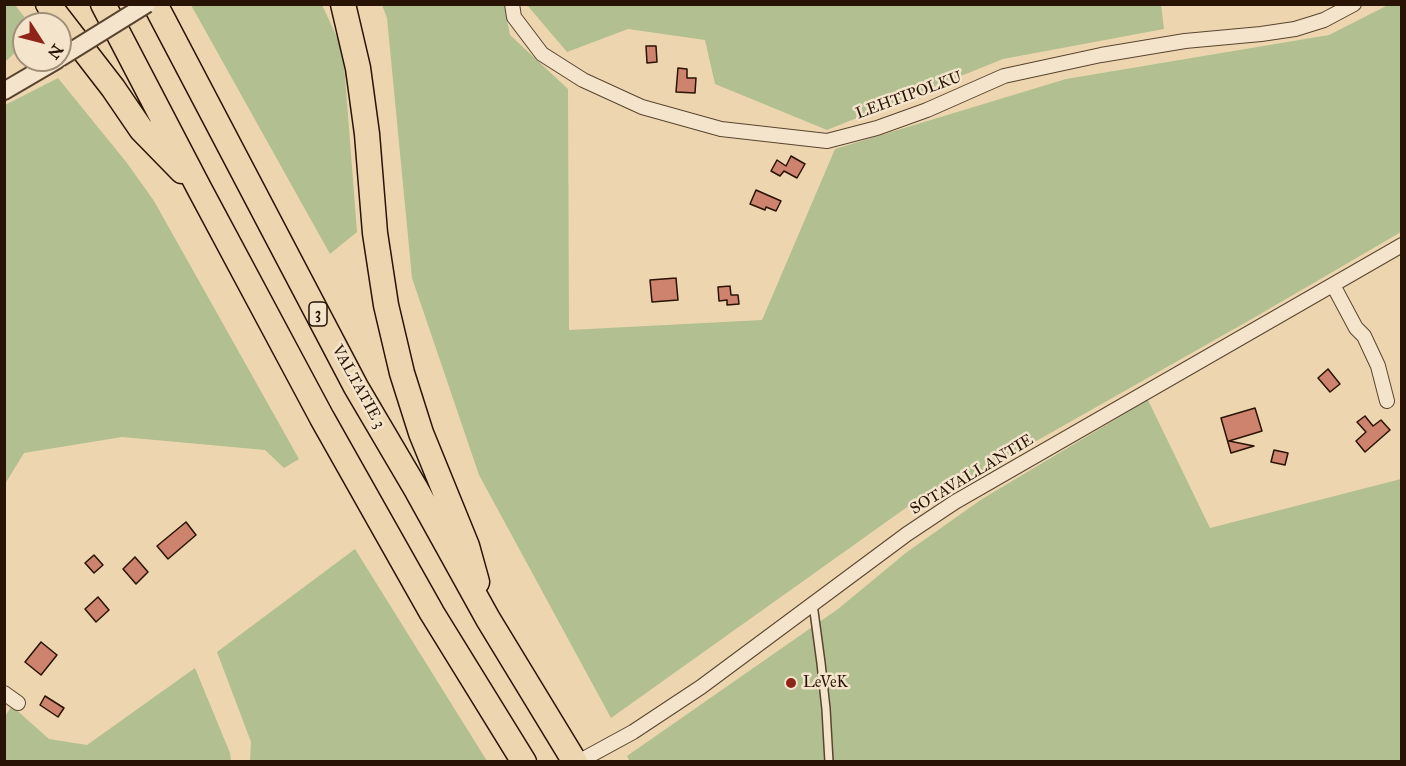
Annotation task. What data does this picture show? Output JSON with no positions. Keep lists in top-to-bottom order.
{
  "streets": {
    "highway": ["3", "VALTATIE 3"],
    "street": ["LEHTIPOLKU", "SOTAVALLANTIE"]
  },
  "crossings": [
    ["VALTATIE 3", "SOTAVALLANTIE"]
  ],
  "places": ["LeVeK"],
  "north": "bottom right"
}
